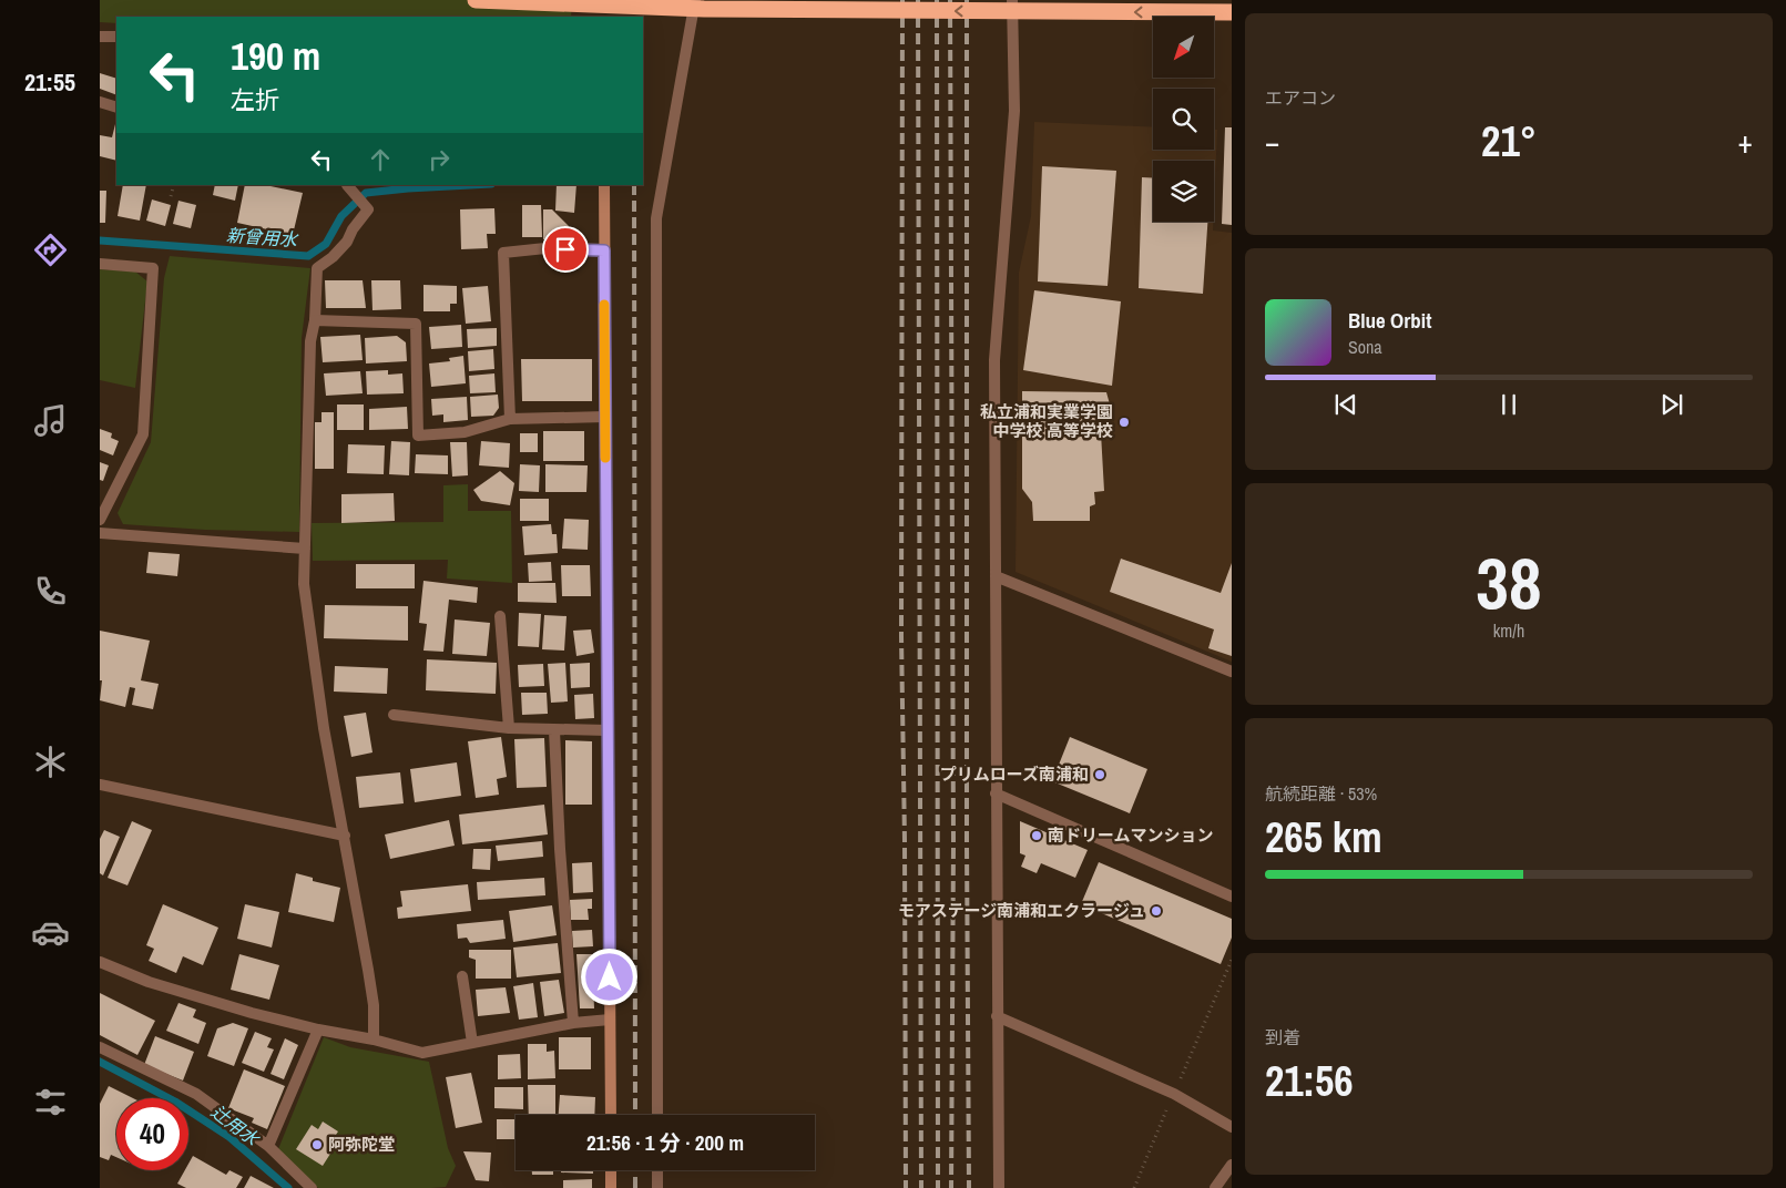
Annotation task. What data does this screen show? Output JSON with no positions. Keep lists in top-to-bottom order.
{
  "water": ["新曾用水", "辻用水"],
  "places": [
    "私立浦和実業学園 中学校 高等学校",
    "プリムローズ南浦和",
    "南ドリームマンション",
    "モアステージ南浦和エクラージュ",
    "阿弥陀堂"
  ],
  "north": "bottom left",
  "page": {
    "tabs": "21:55",
    "tile": [
      "エアコン",
      ["38", "km/h"],
      ["航続距離 · 53%", "265 km"],
      ["到着", "21:56"]
    ],
    "turn": ["190 m", "左折"],
    "heat": ["−", "21°", "+"],
    "song": ["Blue Orbit", "Sona"],
    "limit": "40",
    "trip": "21:56 · 1 分 · 200 m"
  }
}
